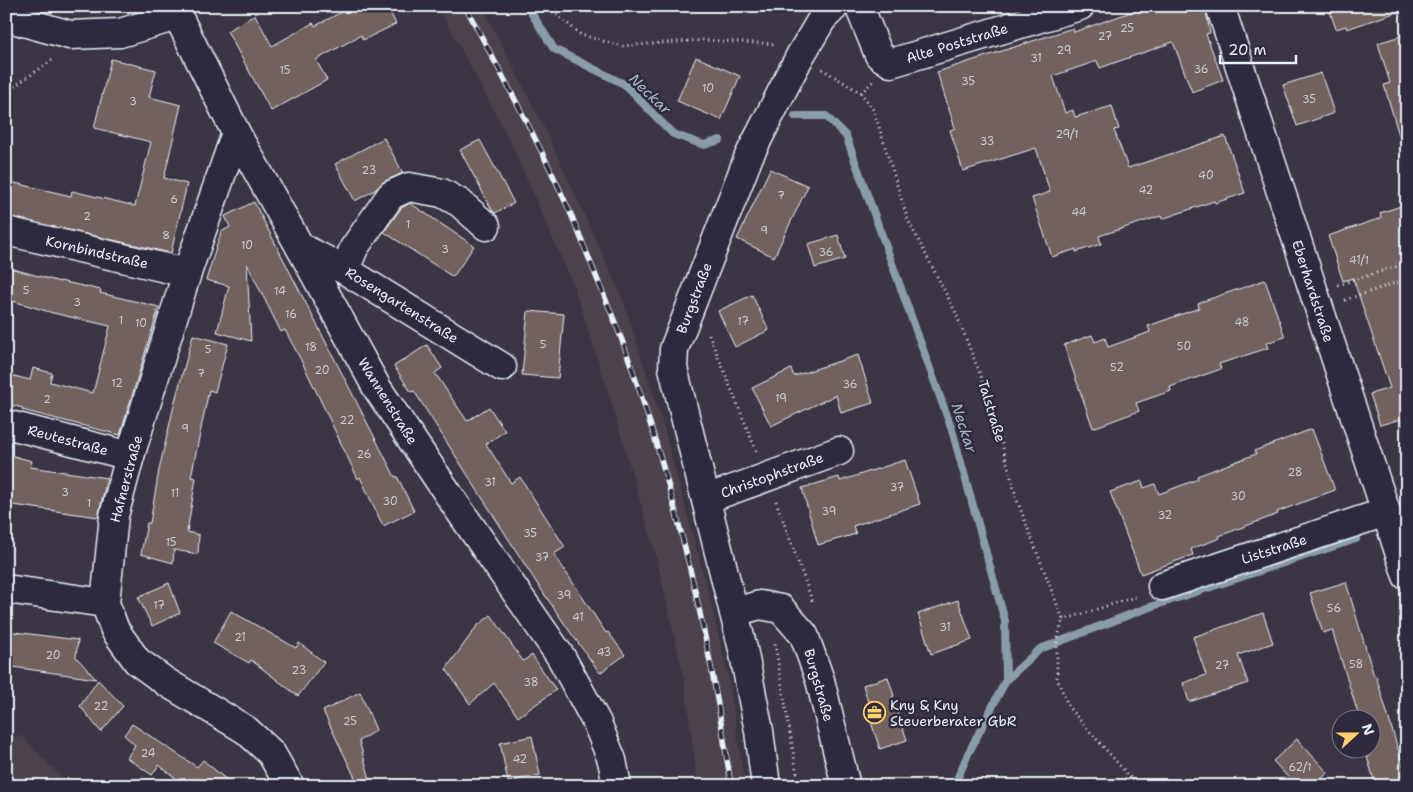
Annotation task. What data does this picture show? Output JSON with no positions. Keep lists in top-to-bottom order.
{
  "streets": {
    "street": [
      "Alte Poststraße",
      "Kornbindstraße",
      "Eberhardstraße",
      "Burgstraße",
      "Rosengartenstraße",
      "Wannenstraße",
      "Reutestraße",
      "Christophstraße",
      "Hafnerstraße",
      "Liststraße"
    ],
    "path": ["Talstraße"]
  },
  "crossings": [
    ["Kornbindstraße", "Hafnerstraße"],
    ["Eberhardstraße", "Liststraße"],
    ["Burgstraße", "Talstraße"],
    ["Burgstraße", "Christophstraße"],
    ["Rosengartenstraße", "Wannenstraße"],
    ["Wannenstraße", "Hafnerstraße"],
    ["Reutestraße", "Hafnerstraße"]
  ],
  "water": ["Neckar"],
  "places": {
    "office": ["Kny & Kny Steuerberater GbR"]
  },
  "house_numbers": [
    "25",
    "27",
    "29",
    "31",
    "36",
    "15",
    "35",
    "10",
    "35",
    "3",
    "29/1",
    "33",
    "23",
    "40",
    "42",
    "7",
    "6",
    "44",
    "2",
    "1",
    "9",
    "8",
    "10",
    "3",
    "36",
    "41/1",
    "5",
    "14",
    "3",
    "16",
    "1",
    "17",
    "48",
    "10",
    "5",
    "50",
    "18",
    "5",
    "52",
    "20",
    "7",
    "12",
    "36",
    "19",
    "2",
    "22",
    "9",
    "26",
    "28",
    "31",
    "37",
    "3",
    "11",
    "30",
    "30",
    "1",
    "39",
    "32",
    "35",
    "15",
    "37",
    "39",
    "17",
    "56",
    "41",
    "31",
    "21",
    "43",
    "20",
    "58",
    "27",
    "23",
    "38",
    "22",
    "25",
    "24",
    "42",
    "62/1"
  ],
  "scale_bar": "20 m",
  "north": "right"
}
